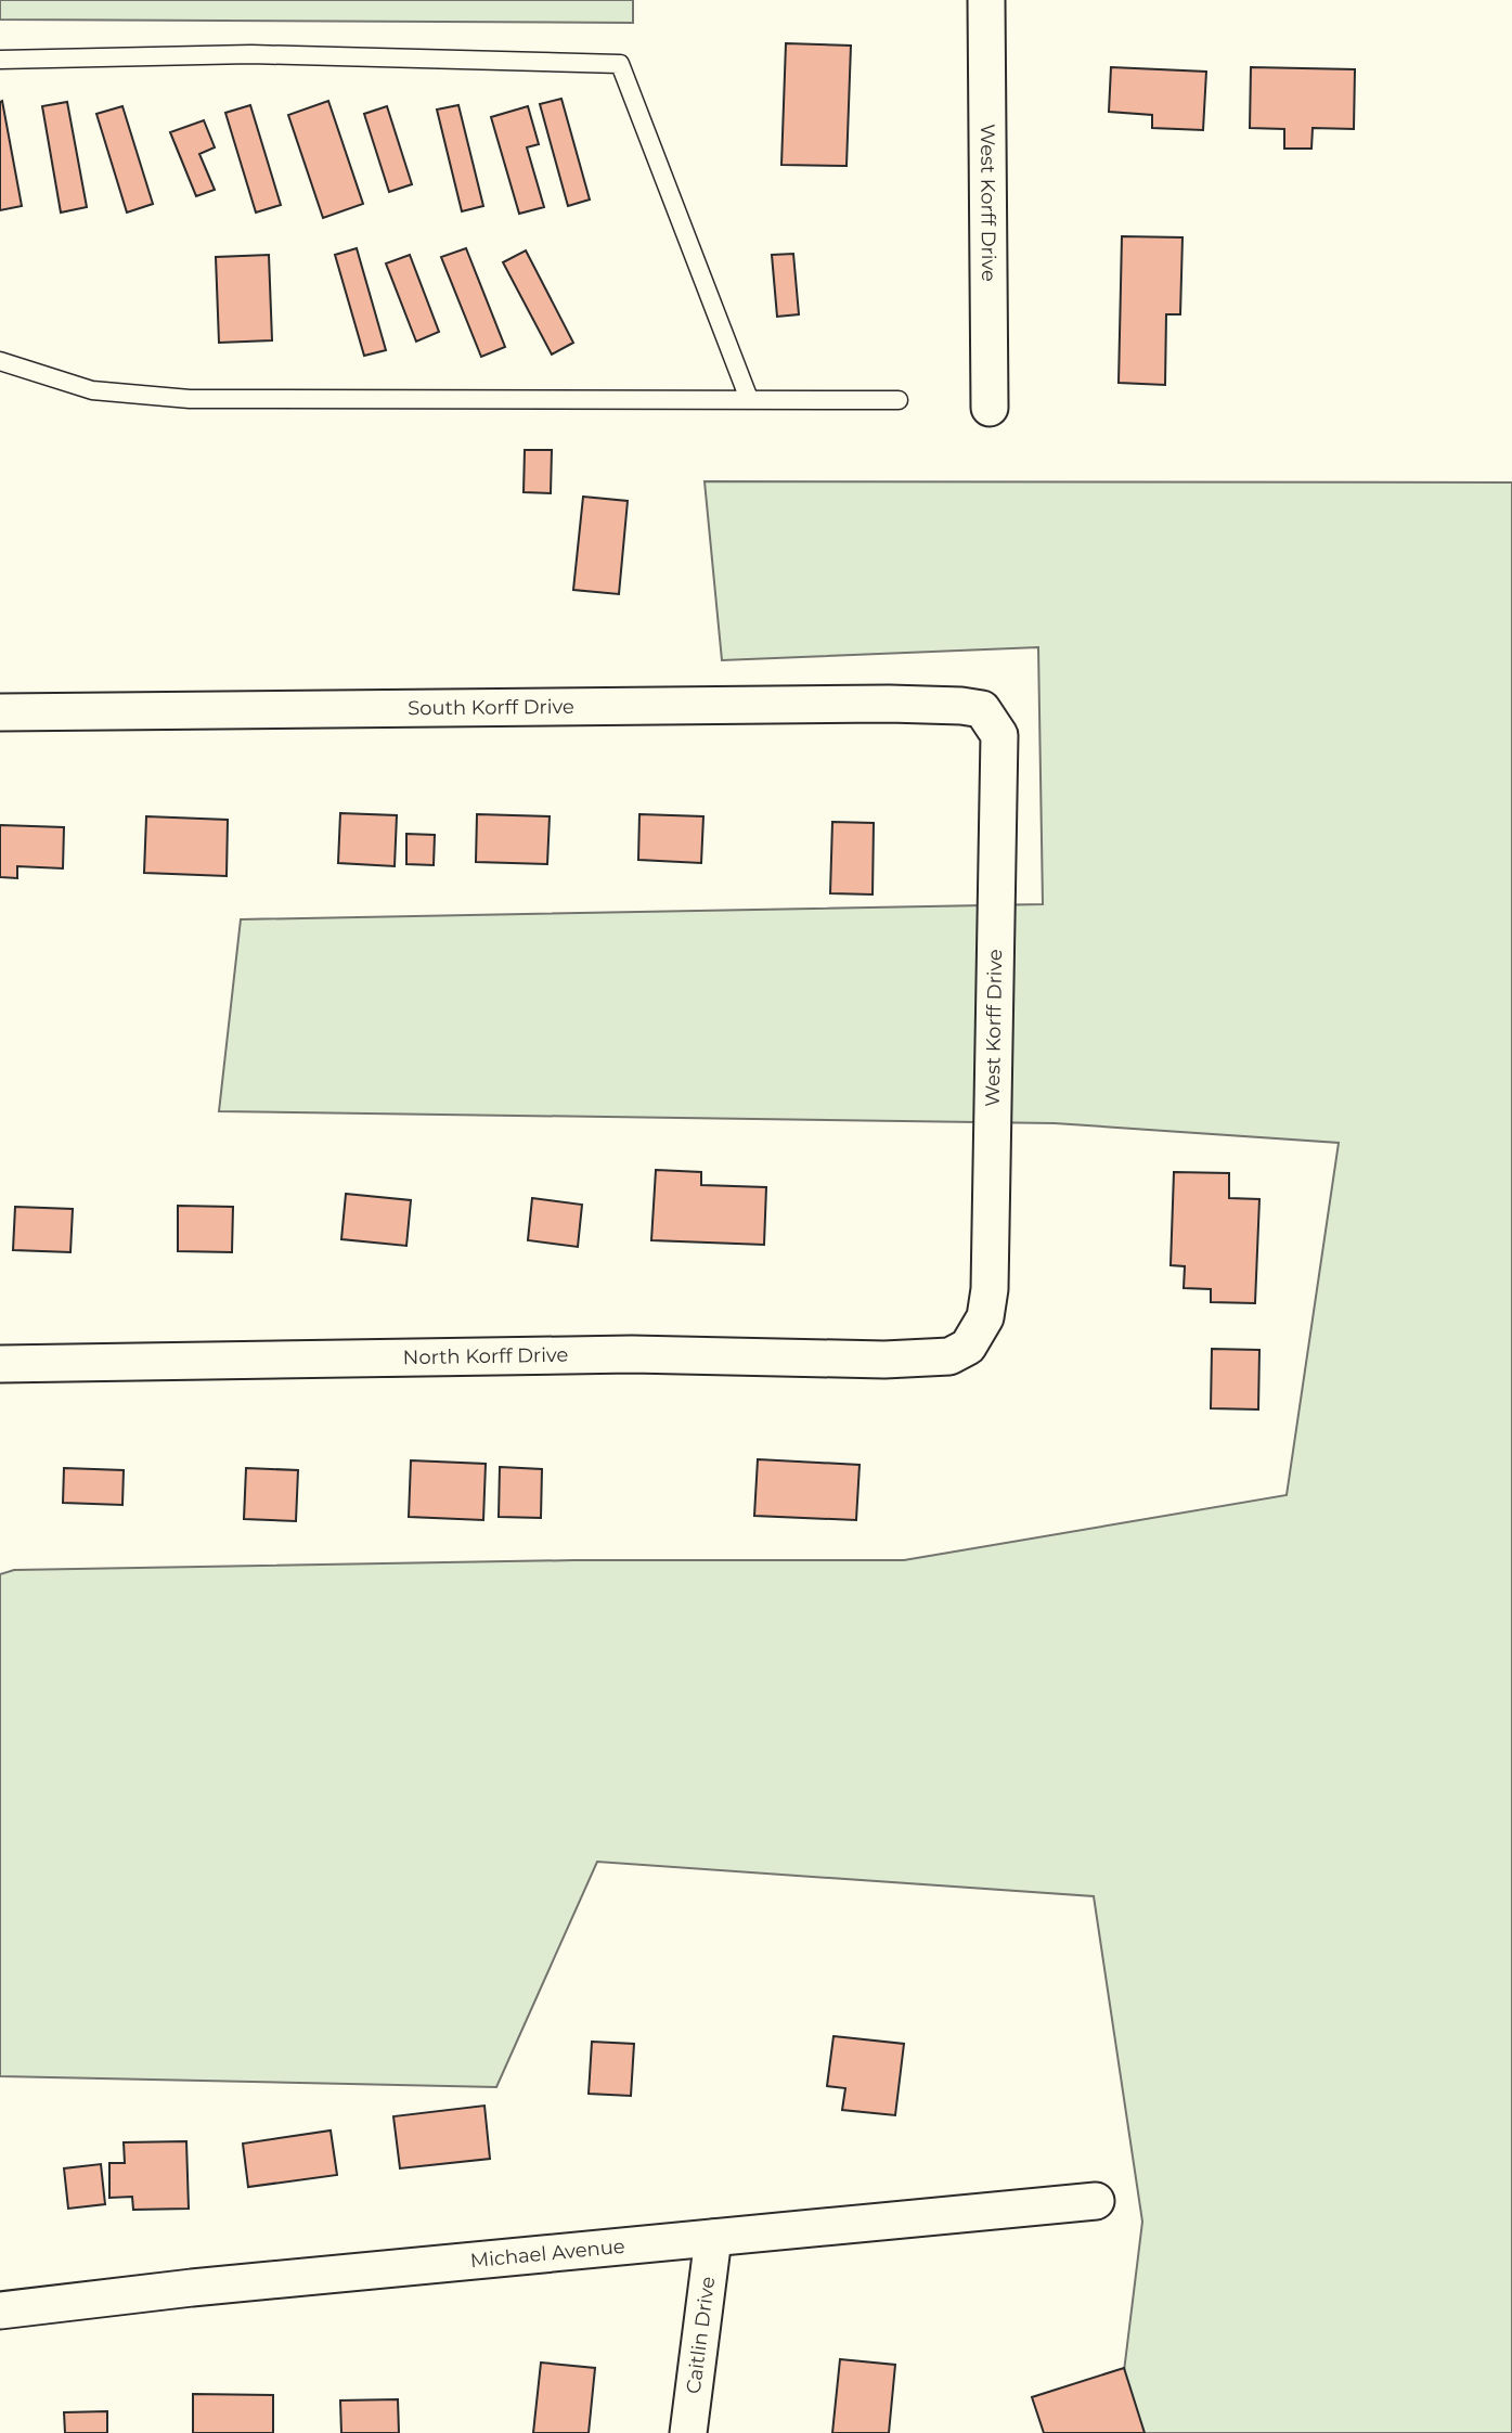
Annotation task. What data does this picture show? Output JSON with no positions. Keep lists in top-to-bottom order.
{
  "streets": {
    "street": [
      "West Korff Drive",
      "South Korff Drive",
      "North Korff Drive",
      "Michael Avenue",
      "Caitlin Drive"
    ]
  },
  "crossings": [
    ["West Korff Drive", "South Korff Drive"],
    ["West Korff Drive", "North Korff Drive"],
    ["Michael Avenue", "Caitlin Drive"]
  ]
}
